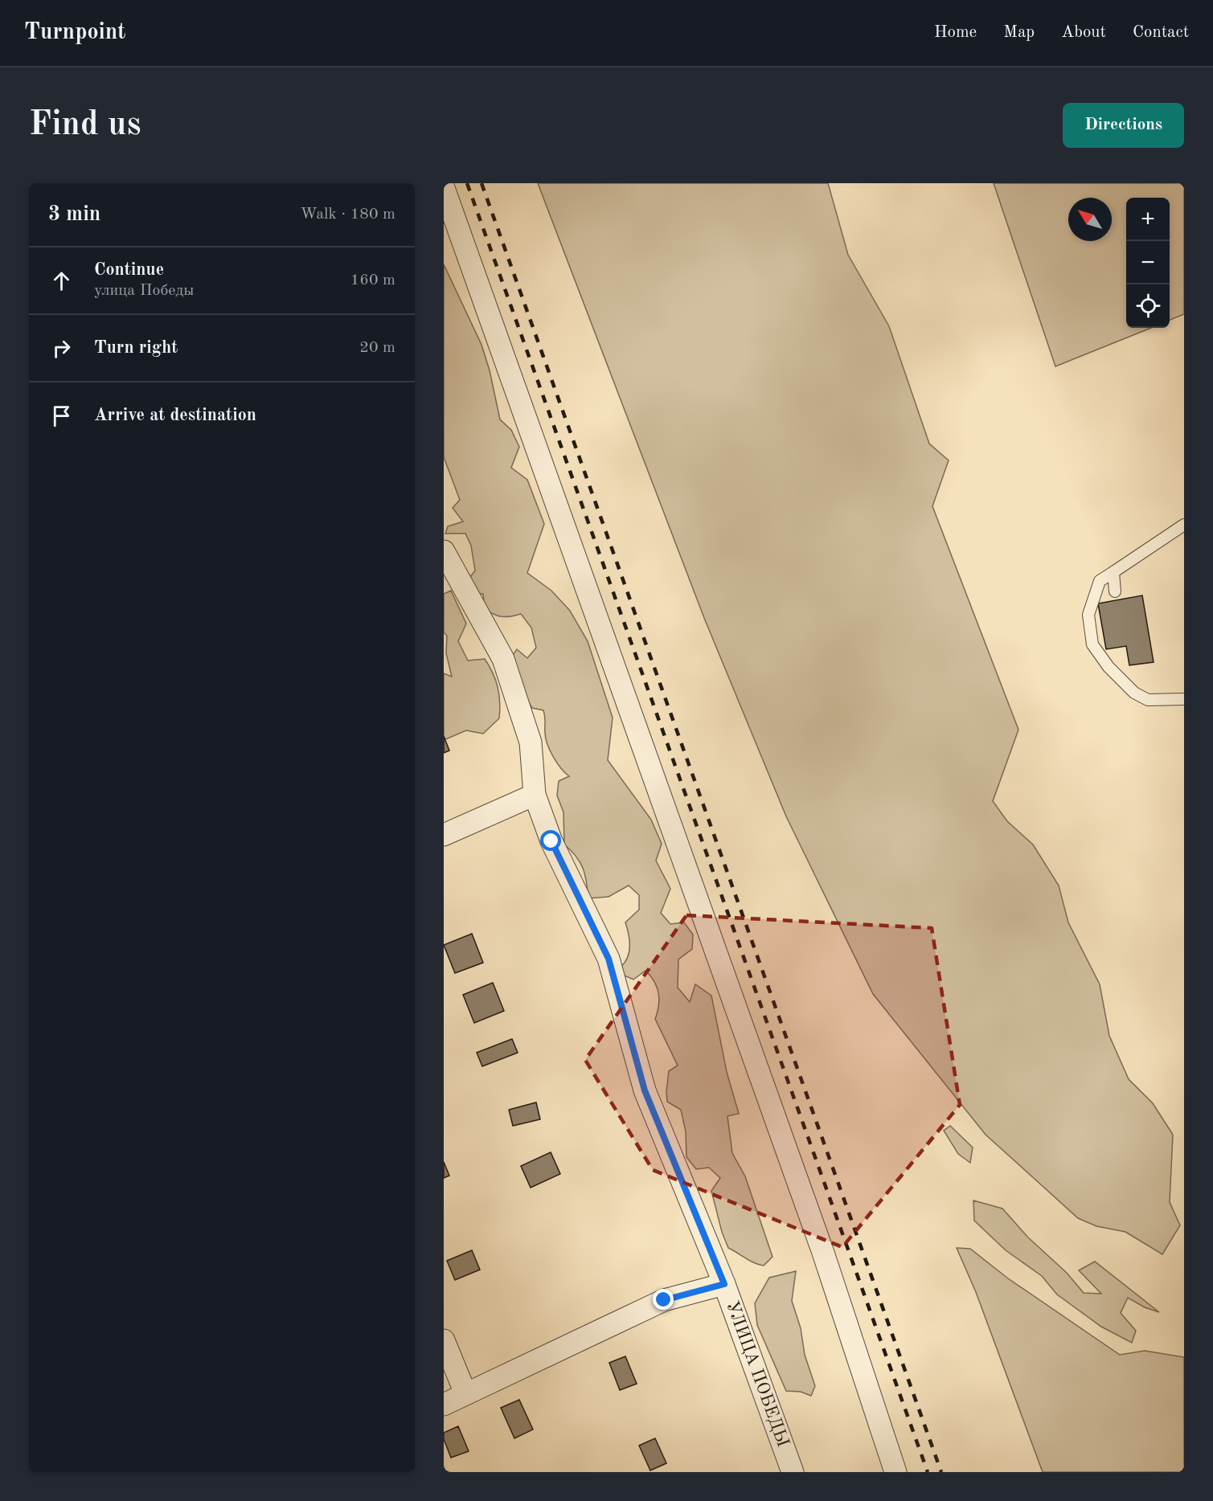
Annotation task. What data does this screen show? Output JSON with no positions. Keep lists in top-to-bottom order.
{
  "streets": {
    "street": ["УЛИЦА ПОБЕДЫ"]
  },
  "north": "top left",
  "page": {
    "header": "Turnpoint",
    "nav": [
      "Home",
      "Map",
      "About",
      "Contact"
    ],
    "buttons": "Directions",
    "title": "Find us",
    "heading": ["3 min", "Walk · 180 m"],
    "map_buttons": ["+", "−"],
    "list": [
      ["Continue", "улица Победы", "160 m"],
      ["Turn right", "20 m"],
      "Arrive at destination"
    ]
  }
}
